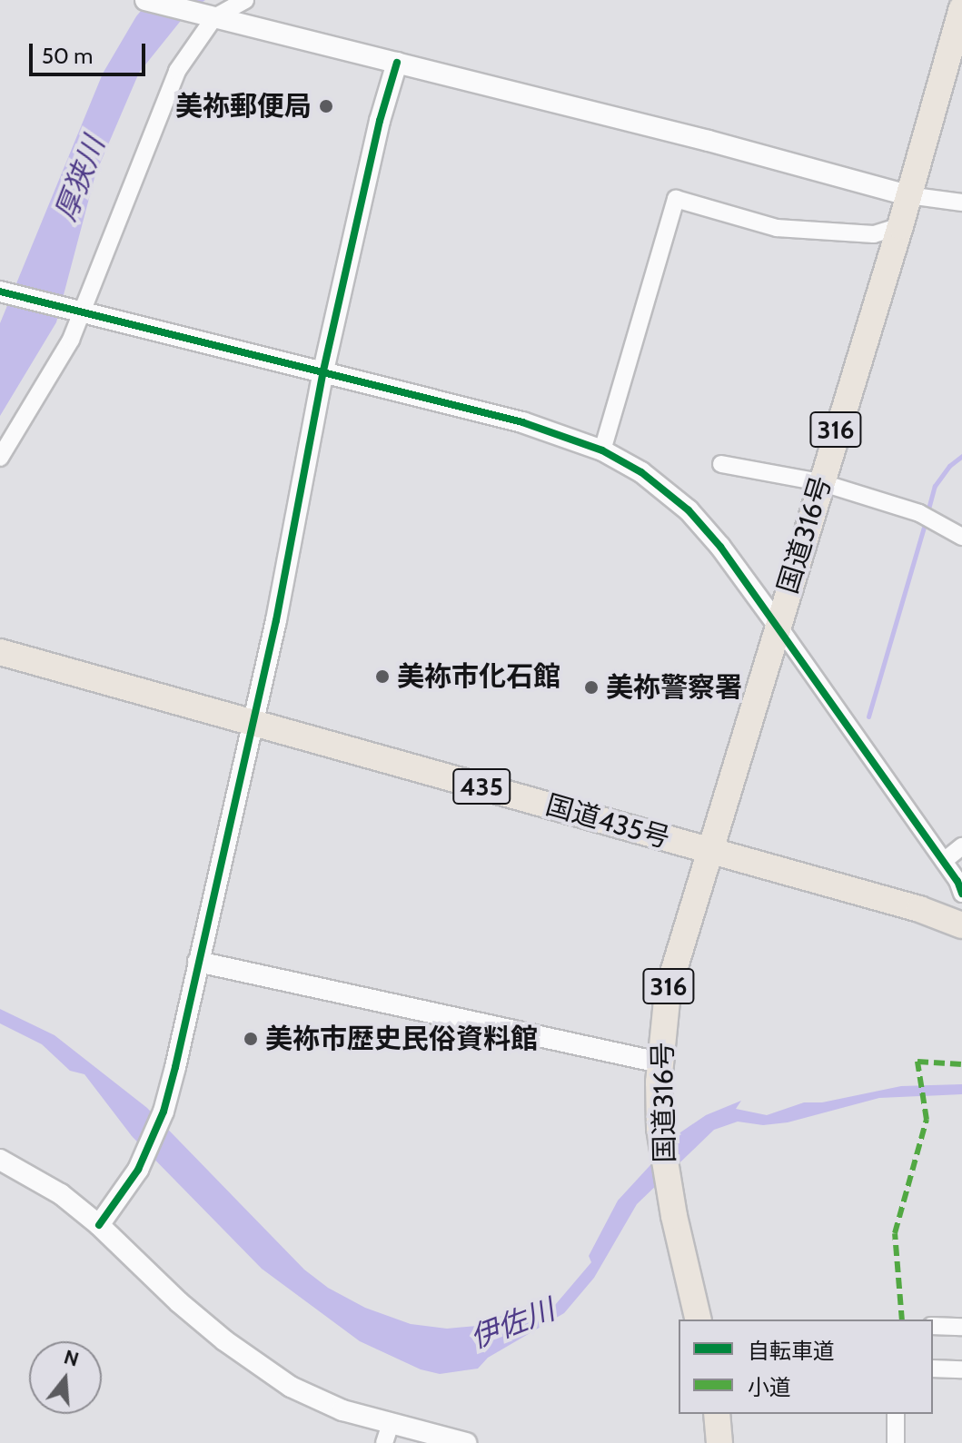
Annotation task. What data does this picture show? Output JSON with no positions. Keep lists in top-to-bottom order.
{
  "streets": {
    "highway": [
      "316",
      "国道316号",
      "435",
      "国道435号"
    ]
  },
  "crossings": [
    ["国道316号", "国道435号"]
  ],
  "water": ["厚狭川", "伊佐川"],
  "places": [
    "美祢郵便局",
    "美袮市化石館",
    "美祢警察署",
    "美袮市歴史民俗資料館"
  ],
  "legend": ["自転車道", "小道"],
  "scale_bar": "50 m",
  "north": "top"
}
